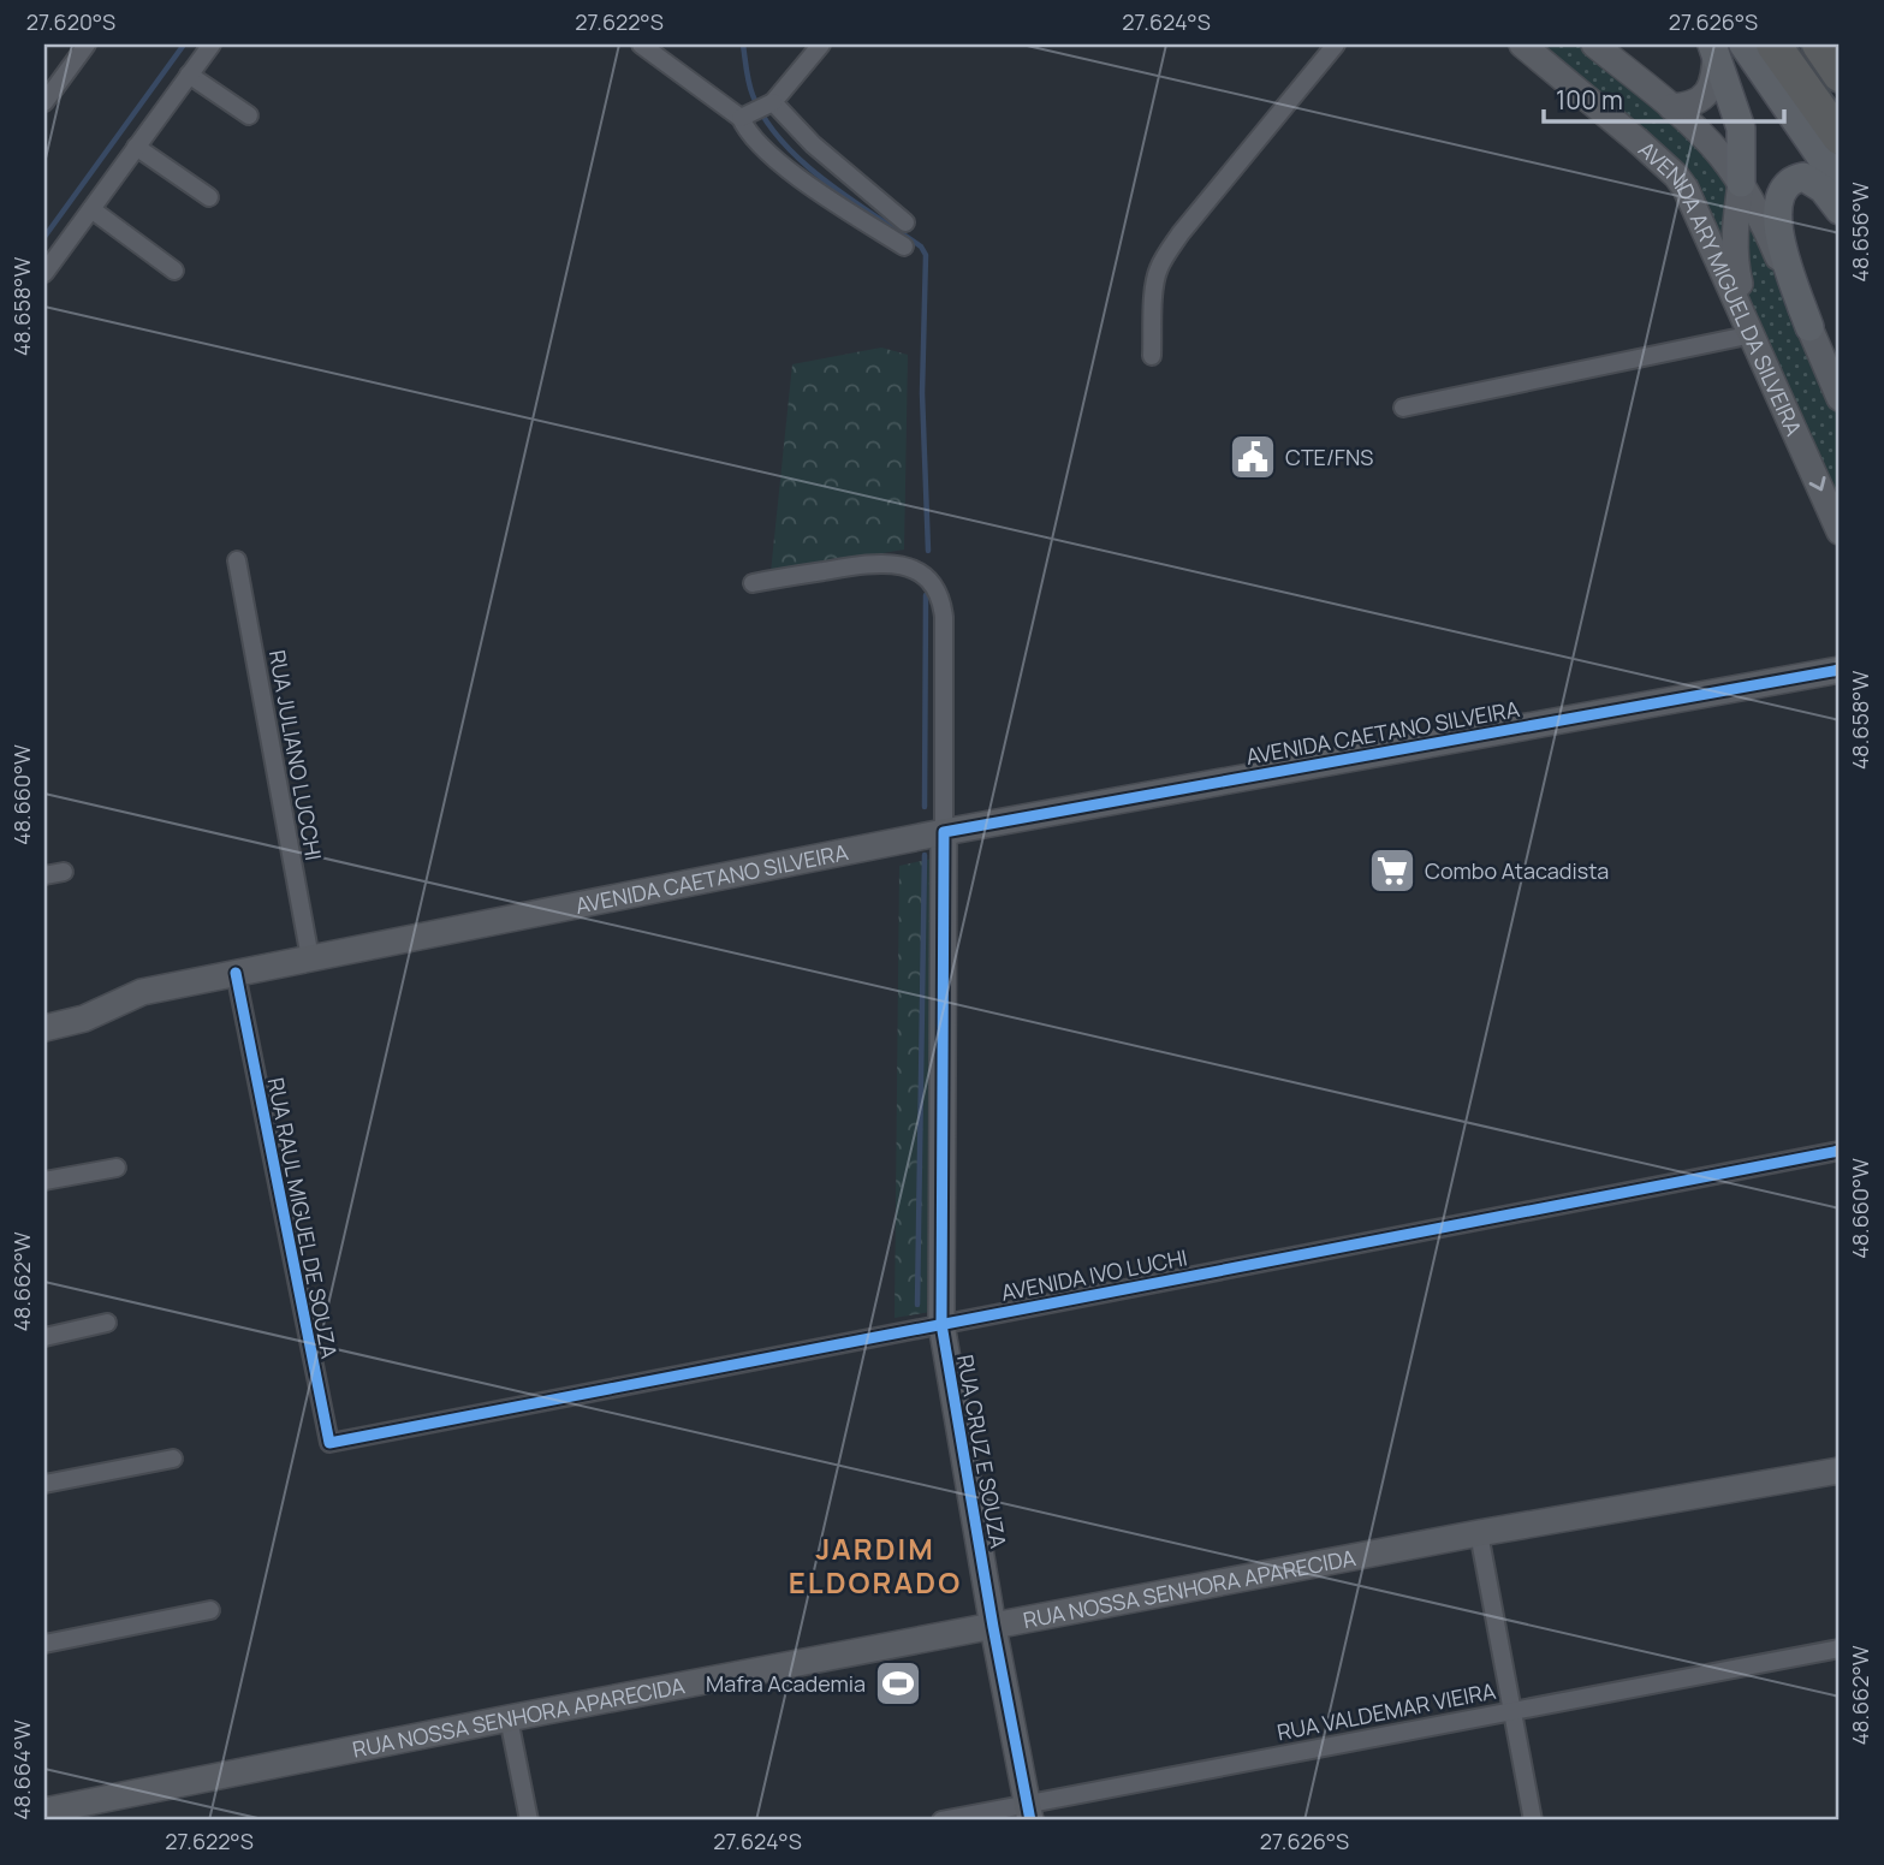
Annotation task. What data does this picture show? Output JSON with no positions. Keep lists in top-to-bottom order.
{
  "streets": {
    "street": [
      "AVENIDA ARY MIGUEL DA SILVEIRA",
      "AVENIDA CAETANO SILVEIRA",
      "RUA JULIANO LUCCHI",
      "RUA RAUL MIGUEL DE SOUZA",
      "AVENIDA IVO LUCHI",
      "RUA CRUZ E SOUZA",
      "RUA NOSSA SENHORA APARECIDA",
      "RUA VALDEMAR VIEIRA"
    ]
  },
  "crossings": [
    ["AVENIDA CAETANO SILVEIRA", "RUA JULIANO LUCCHI"],
    ["AVENIDA CAETANO SILVEIRA", "RUA RAUL MIGUEL DE SOUZA"],
    ["AVENIDA CAETANO SILVEIRA", "RUA CRUZ E SOUZA"],
    ["RUA RAUL MIGUEL DE SOUZA", "AVENIDA IVO LUCHI"],
    ["AVENIDA IVO LUCHI", "RUA CRUZ E SOUZA"],
    ["RUA CRUZ E SOUZA", "RUA NOSSA SENHORA APARECIDA"],
    ["RUA CRUZ E SOUZA", "RUA VALDEMAR VIEIRA"]
  ],
  "districts": ["JARDIM ELDORADO"],
  "places": {
    "public building": ["CTE/FNS"],
    "supermarket": ["Combo Atacadista"],
    "sports": ["Mafra Academia"]
  },
  "scale_bar": "100 m",
  "coordinates": [
    "27.620°S",
    "27.622°S",
    "27.624°S",
    "27.626°S",
    "48.656°W",
    "48.658°W",
    "48.660°W",
    "48.662°W",
    "48.664°W"
  ]
}
